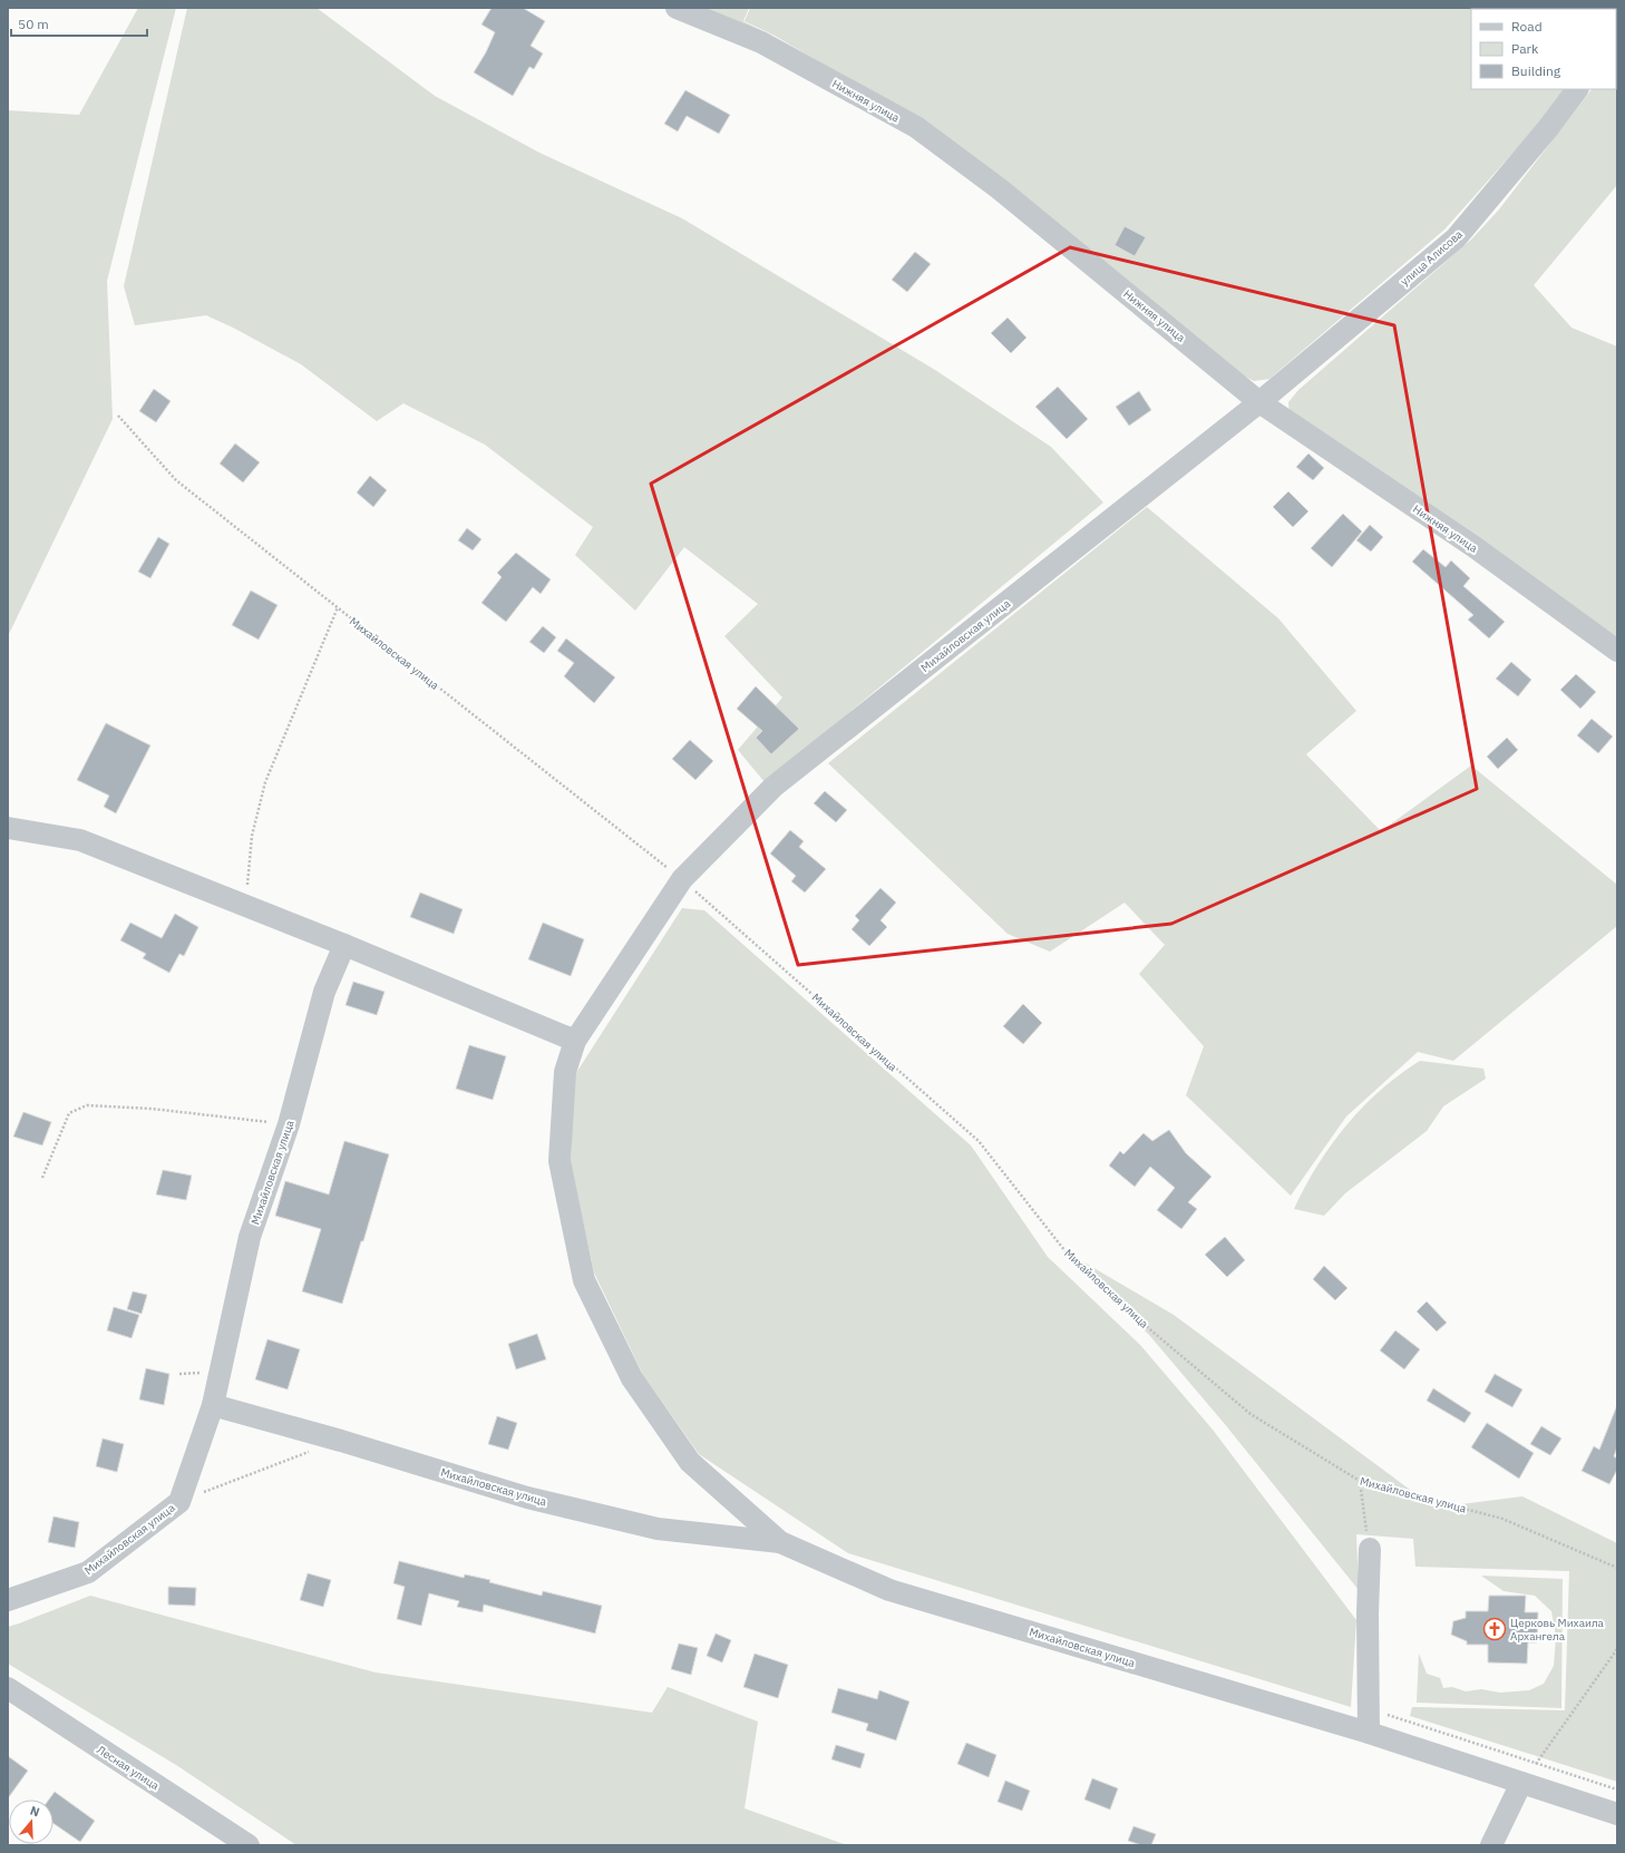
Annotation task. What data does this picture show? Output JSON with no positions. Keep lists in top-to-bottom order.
{
  "streets": {
    "street": [
      "Нижняя улица",
      "улица Алисова",
      "Михайловская улица",
      "Лесная улица"
    ]
  },
  "crossings": [
    ["Нижняя улица", "улица Алисова"],
    ["Нижняя улица", "Михайловская улица"],
    ["улица Алисова", "Михайловская улица"]
  ],
  "places": {
    "church": ["Церковь Михаила Архангела"]
  },
  "legend": ["Road", "Park", "Building"],
  "scale_bar": "50 m",
  "north": "top"
}
